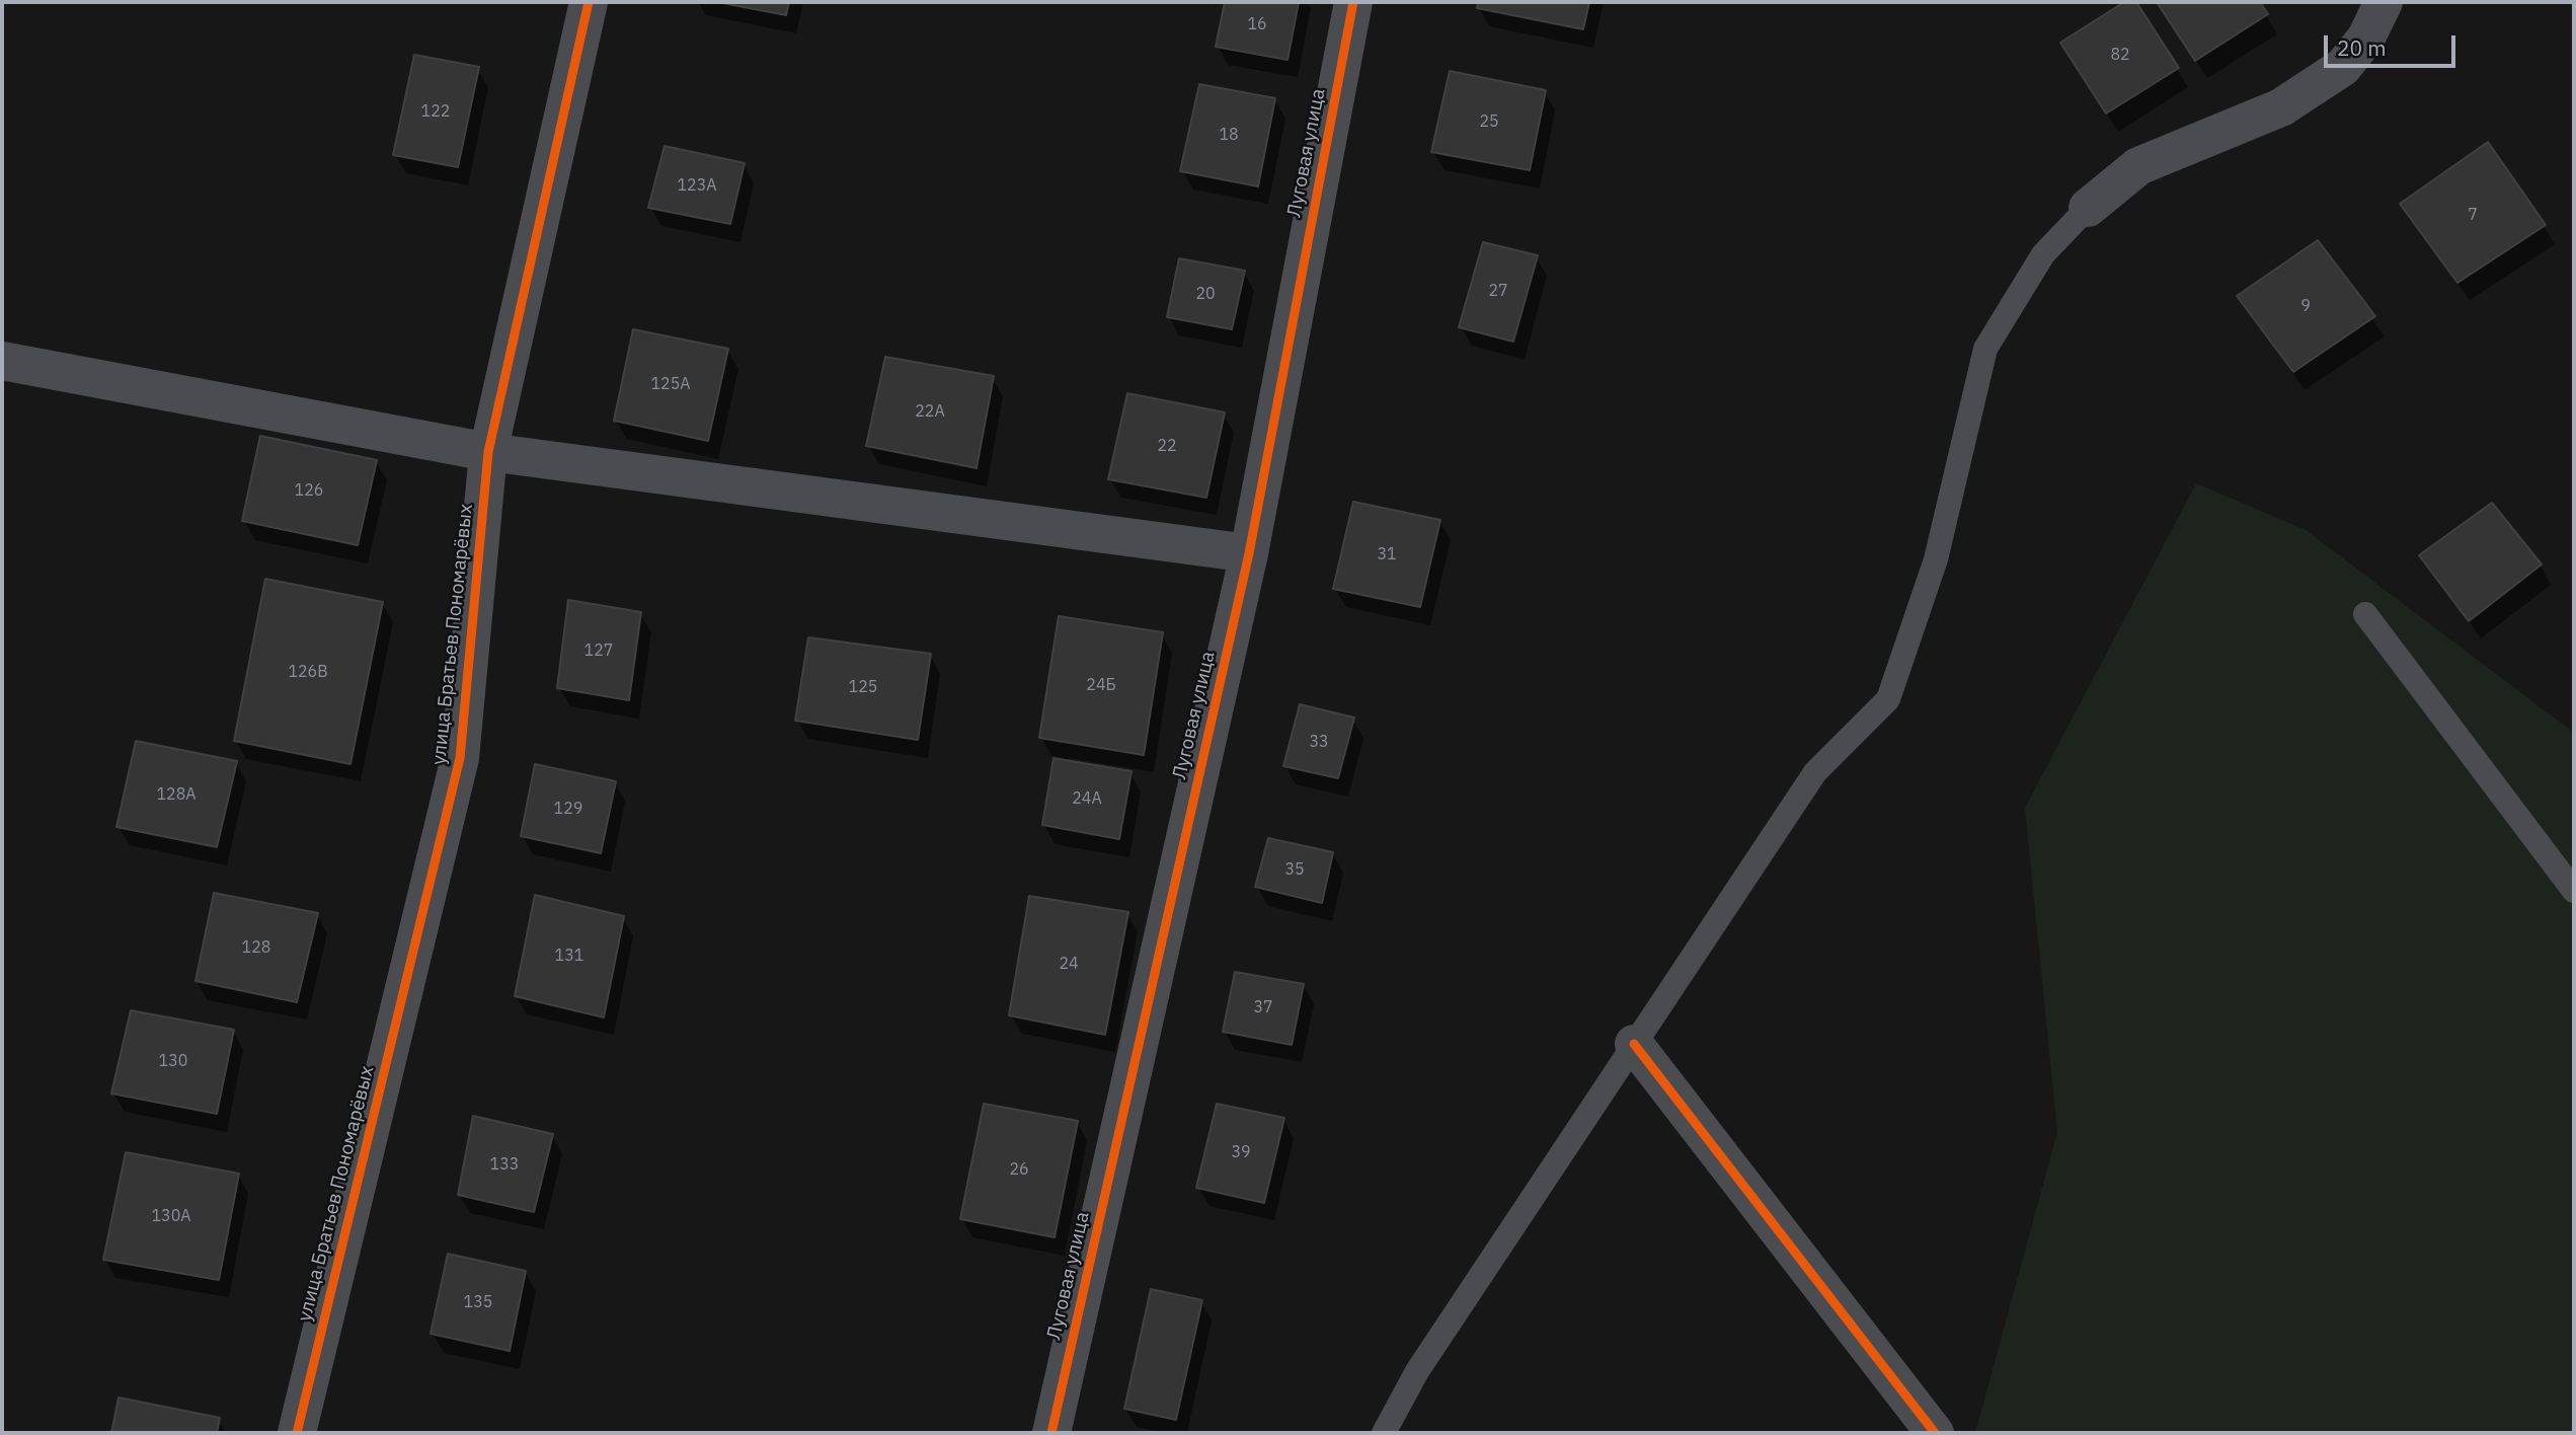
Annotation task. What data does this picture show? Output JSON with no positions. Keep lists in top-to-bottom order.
{
  "streets": {
    "street": ["Луговая улица", "улица Братьев Пономарёвых"]
  },
  "house_numbers": [
    "16",
    "82",
    "122",
    "25",
    "18",
    "123А",
    "7",
    "27",
    "20",
    "9",
    "125А",
    "22А",
    "22",
    "126",
    "31",
    "127",
    "126В",
    "24Б",
    "125",
    "33",
    "128А",
    "24А",
    "129",
    "35",
    "128",
    "131",
    "24",
    "37",
    "130",
    "39",
    "133",
    "26",
    "130А",
    "135"
  ],
  "scale_bar": "20 m"
}
